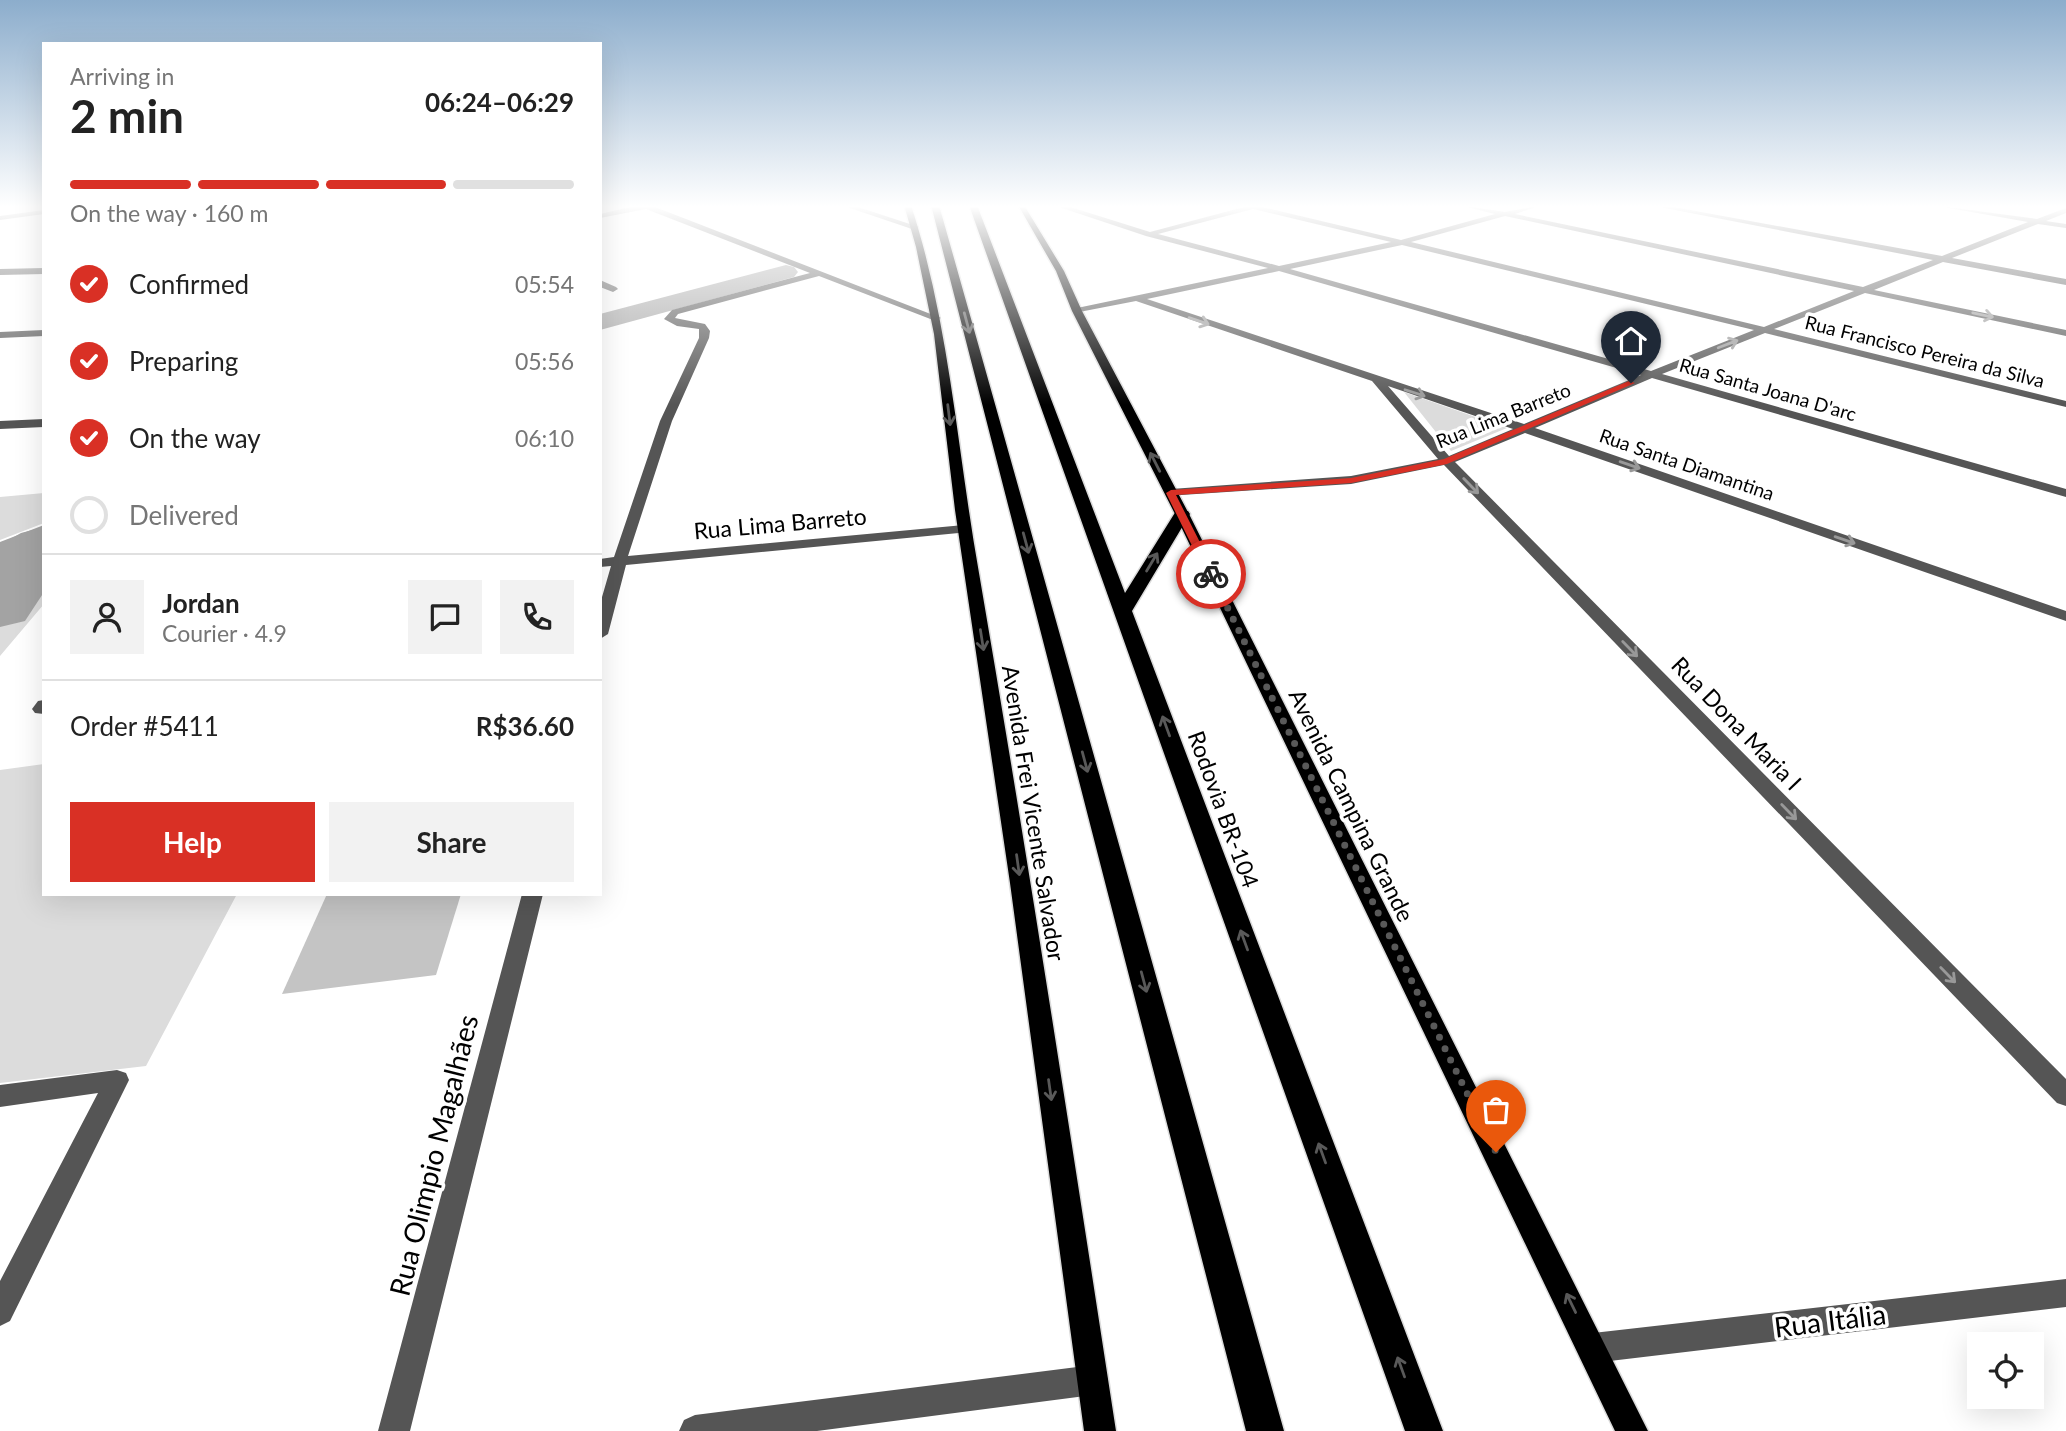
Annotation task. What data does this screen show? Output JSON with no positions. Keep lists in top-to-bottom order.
{
  "streets": {
    "highway": ["Rodovia BR-104"],
    "main road": ["Avenida Campina Grande", "Avenida Frei Vicente Salvador"],
    "street": [
      "Rua Francisco Pereira da Silva",
      "Rua Santa Joana D'arc",
      "Rua Lima Barreto",
      "Rua Santa Diamantina",
      "Rua Dona Maria I",
      "Rua Olimpio Magalhães",
      "Rua Itália"
    ]
  },
  "crossings": [
    ["Rua Francisco Pereira da Silva", "Rua Lima Barreto"],
    ["Rua Santa Joana D'arc", "Rua Lima Barreto"],
    ["Rua Lima Barreto", "Rua Santa Diamantina"],
    ["Rua Lima Barreto", "Rua Dona Maria I"],
    ["Rua Lima Barreto", "Avenida Campina Grande"],
    ["Rua Lima Barreto", "Avenida Frei Vicente Salvador"],
    ["Rua Santa Diamantina", "Rua Dona Maria I"],
    ["Avenida Campina Grande", "Rua Itália"]
  ],
  "one_way": [
    "Rua Santa Diamantina",
    "Rua Dona Maria I",
    "Avenida Campina Grande",
    "Avenida Frei Vicente Salvador"
  ],
  "page": {
    "heading": ["2 min", "Arriving in", "06:24–06:29"],
    "panel": [
      "Jordan",
      "Courier · 4.9",
      "Order #5411",
      "R$36.60"
    ],
    "bar": "On the way · 160 m",
    "list": [
      ["Confirmed", "05:54"],
      ["Preparing", "05:56"],
      ["On the way", "06:10"],
      "Delivered"
    ],
    "buttons": ["Help", "Share"]
  }
}
